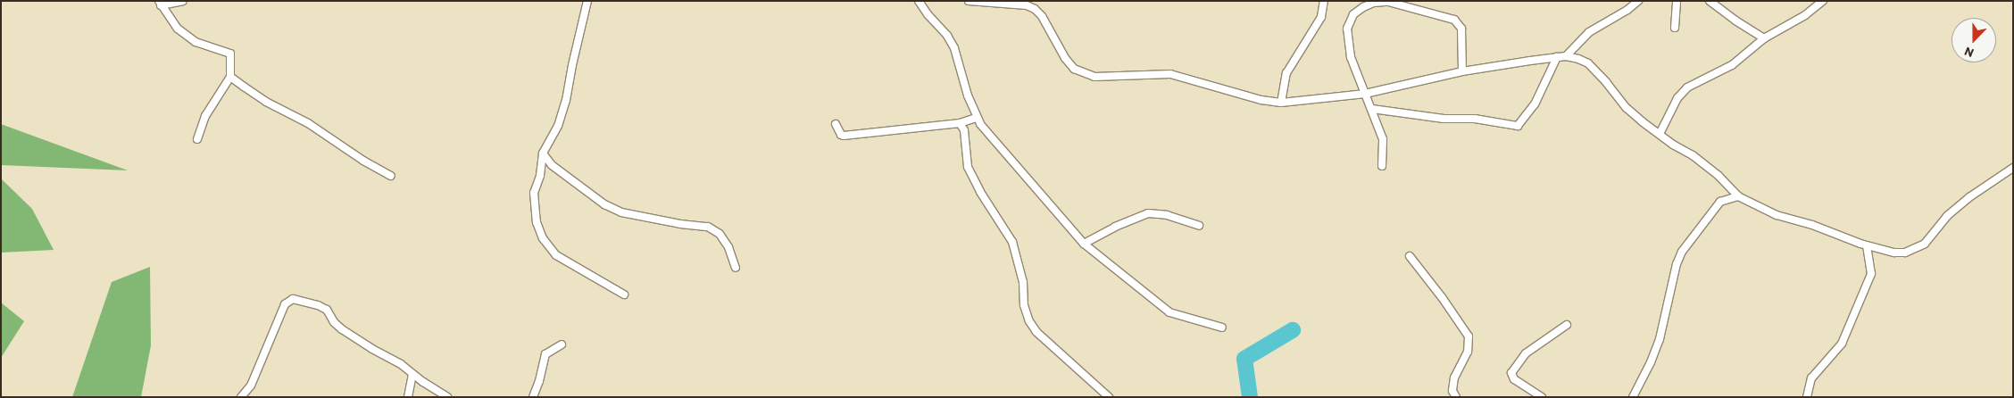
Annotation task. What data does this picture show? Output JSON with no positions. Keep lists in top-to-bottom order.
{
  "north": "bottom"
}
